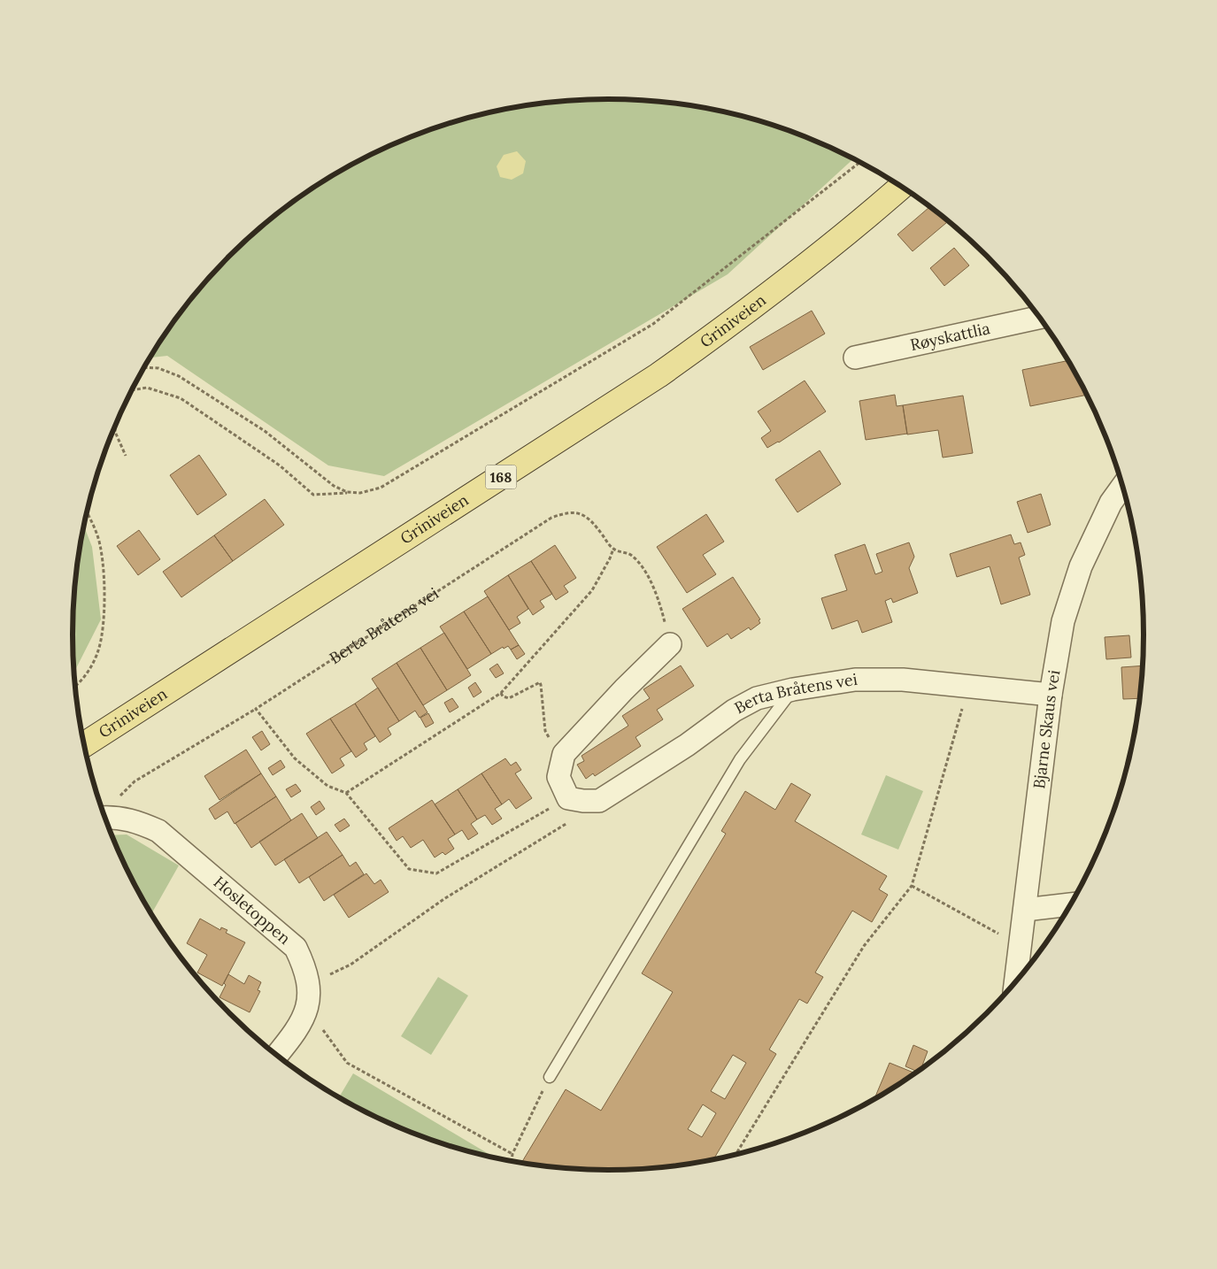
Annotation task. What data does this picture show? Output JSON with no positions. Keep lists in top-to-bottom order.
{
  "streets": {
    "main road": ["Griniveien", "168"],
    "street": [
      "Røyskattlia",
      "Berta Bråtens vei",
      "Bjarne Skaus vei",
      "Hosletoppen"
    ]
  },
  "crossings": [
    ["Berta Bråtens vei", "Bjarne Skaus vei"]
  ]
}
